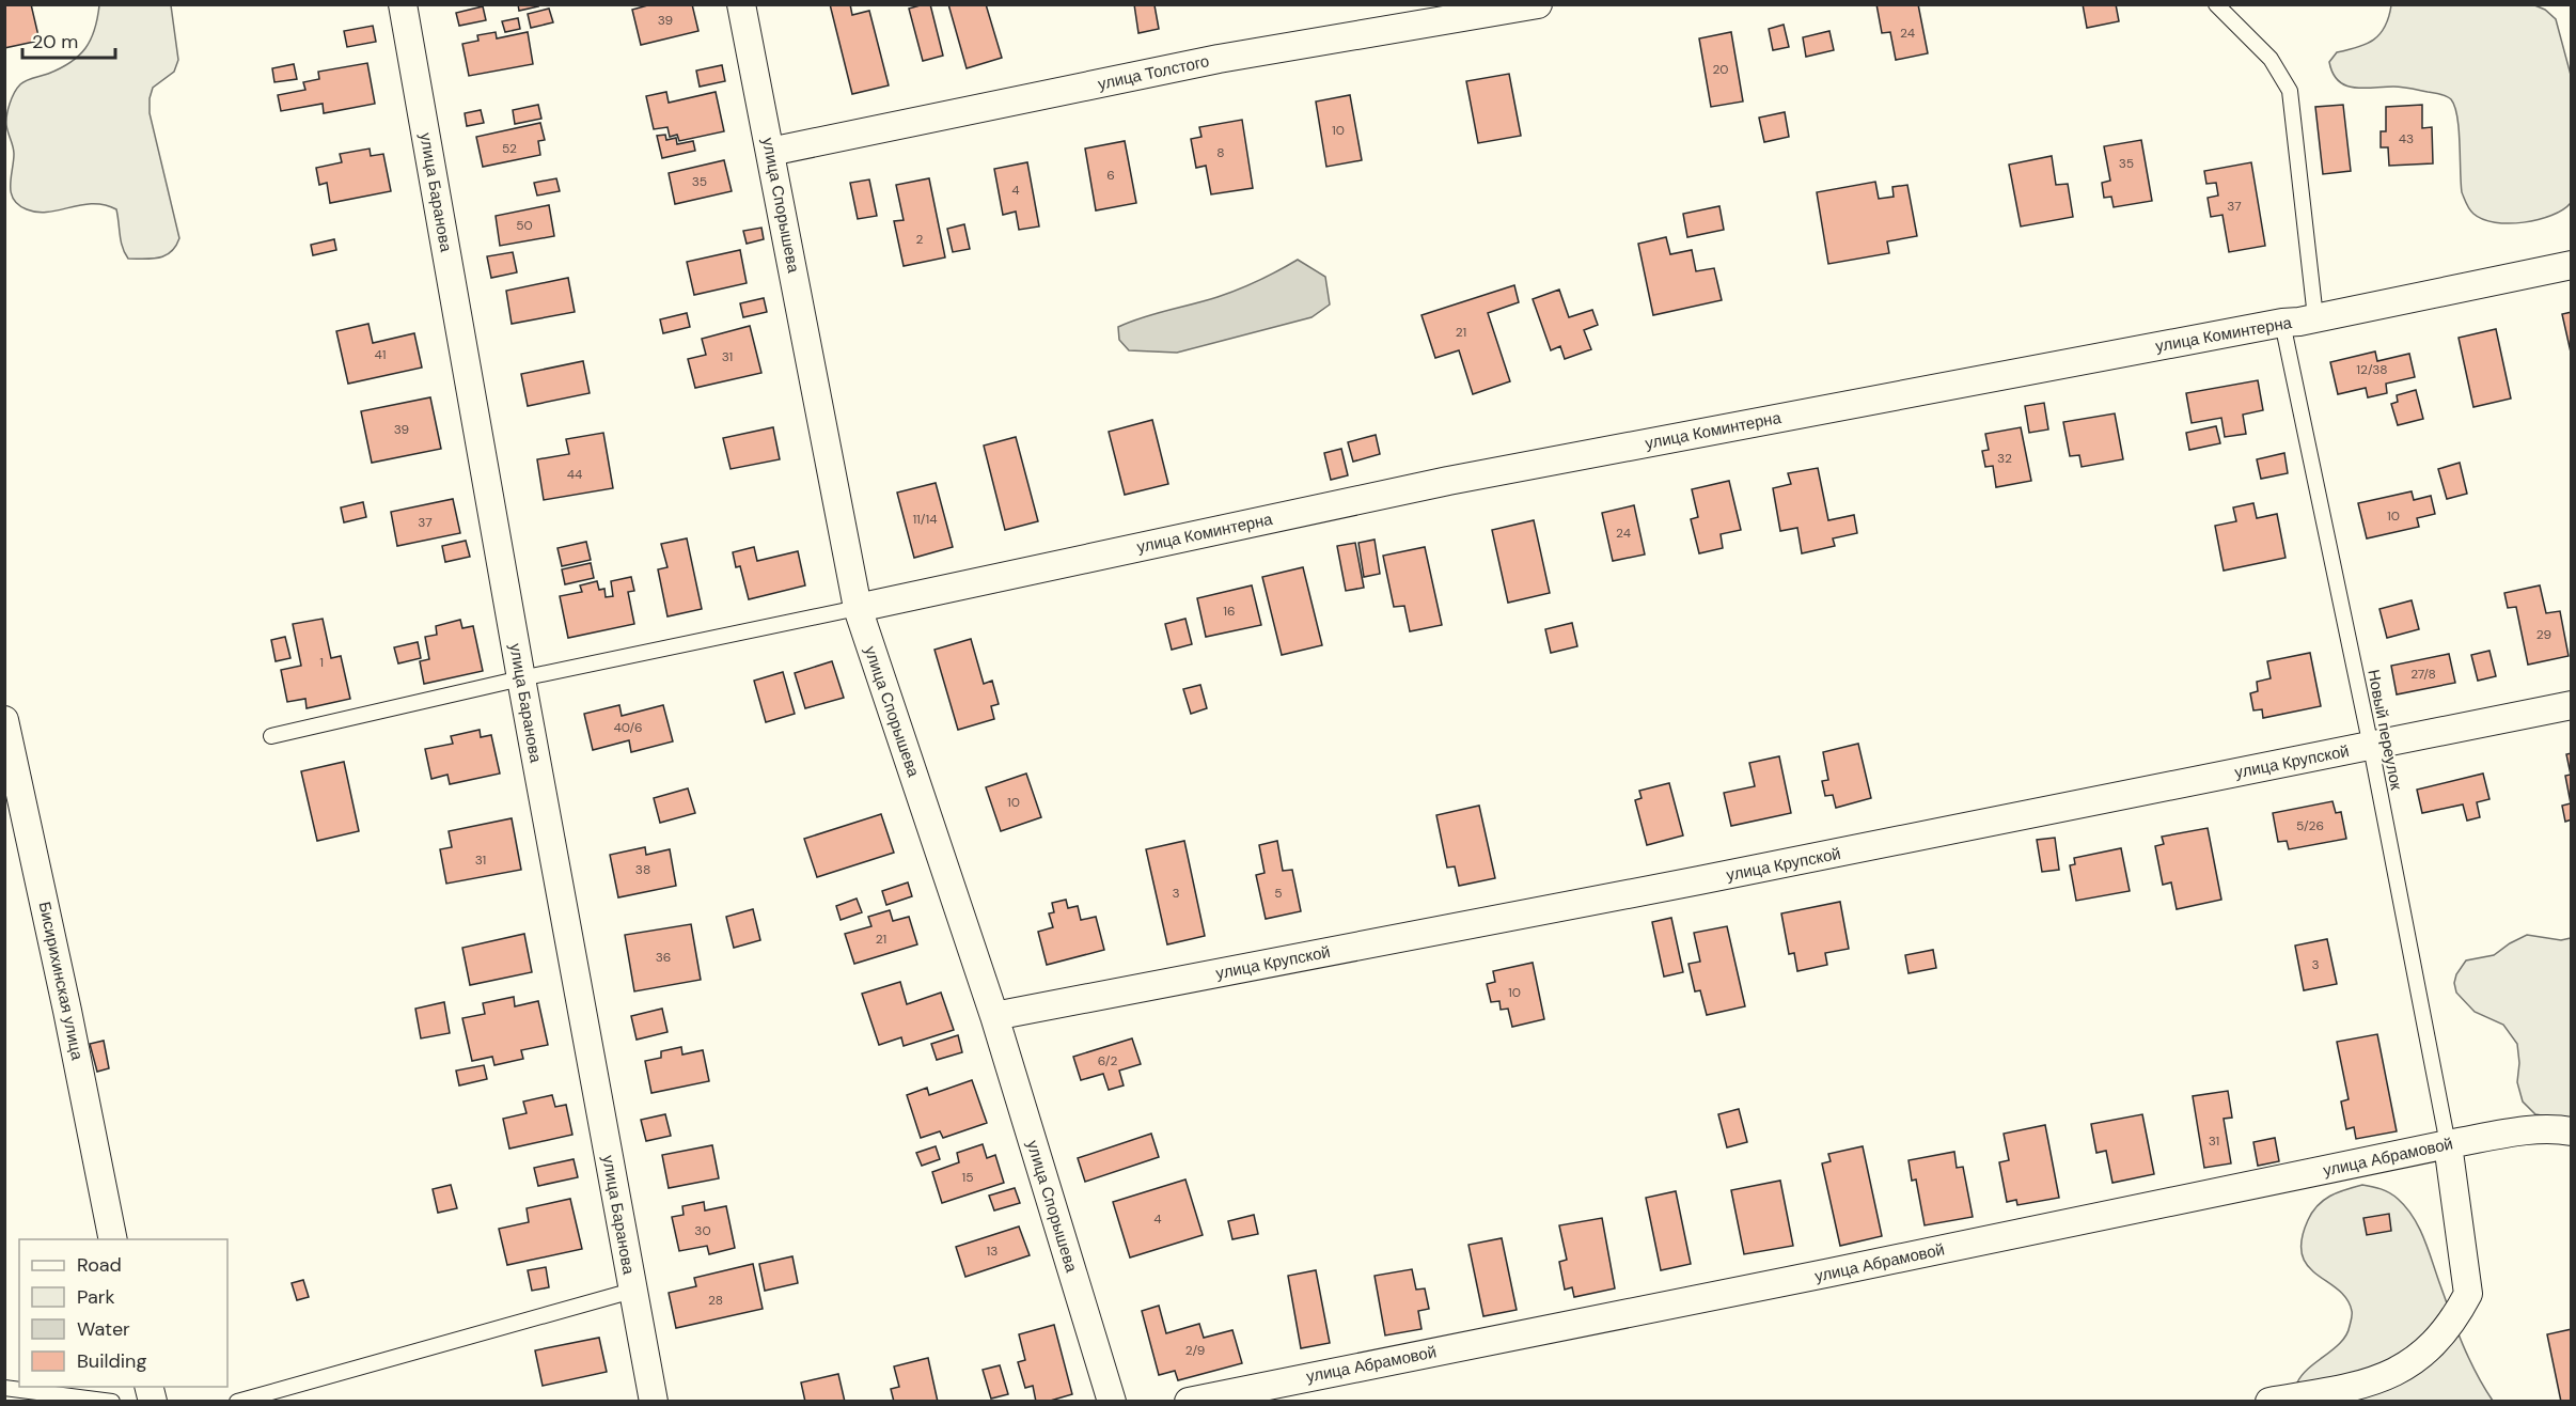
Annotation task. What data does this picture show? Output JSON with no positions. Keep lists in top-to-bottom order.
{
  "streets": {
    "street": [
      "улица Толстого",
      "улица Баранова",
      "улица Спорышева",
      "улица Коминтерна",
      "улица Крупской",
      "Бисирихинская улица",
      "улица Абрамовой"
    ],
    "lane": ["Новый переулок"]
  },
  "crossings": [
    ["улица Толстого", "улица Спорышева"],
    ["улица Спорышева", "улица Коминтерна"],
    ["улица Спорышева", "улица Крупской"],
    ["улица Коминтерна", "Новый переулок"],
    ["Новый переулок", "улица Крупской"],
    ["Новый переулок", "улица Абрамовой"]
  ],
  "house_numbers": [
    "39",
    "24",
    "20",
    "10",
    "43",
    "52",
    "8",
    "35",
    "6",
    "35",
    "4",
    "37",
    "50",
    "2",
    "21",
    "41",
    "31",
    "12/38",
    "39",
    "32",
    "44",
    "10",
    "11/14",
    "37",
    "24",
    "16",
    "29",
    "1",
    "27/8",
    "40/6",
    "10",
    "5/26",
    "31",
    "38",
    "3",
    "5",
    "21",
    "36",
    "3",
    "10",
    "6/2",
    "31",
    "15",
    "4",
    "30",
    "13",
    "28",
    "2/9"
  ],
  "legend": [
    "Road",
    "Park",
    "Water",
    "Building"
  ],
  "scale_bar": "20 m"
}
